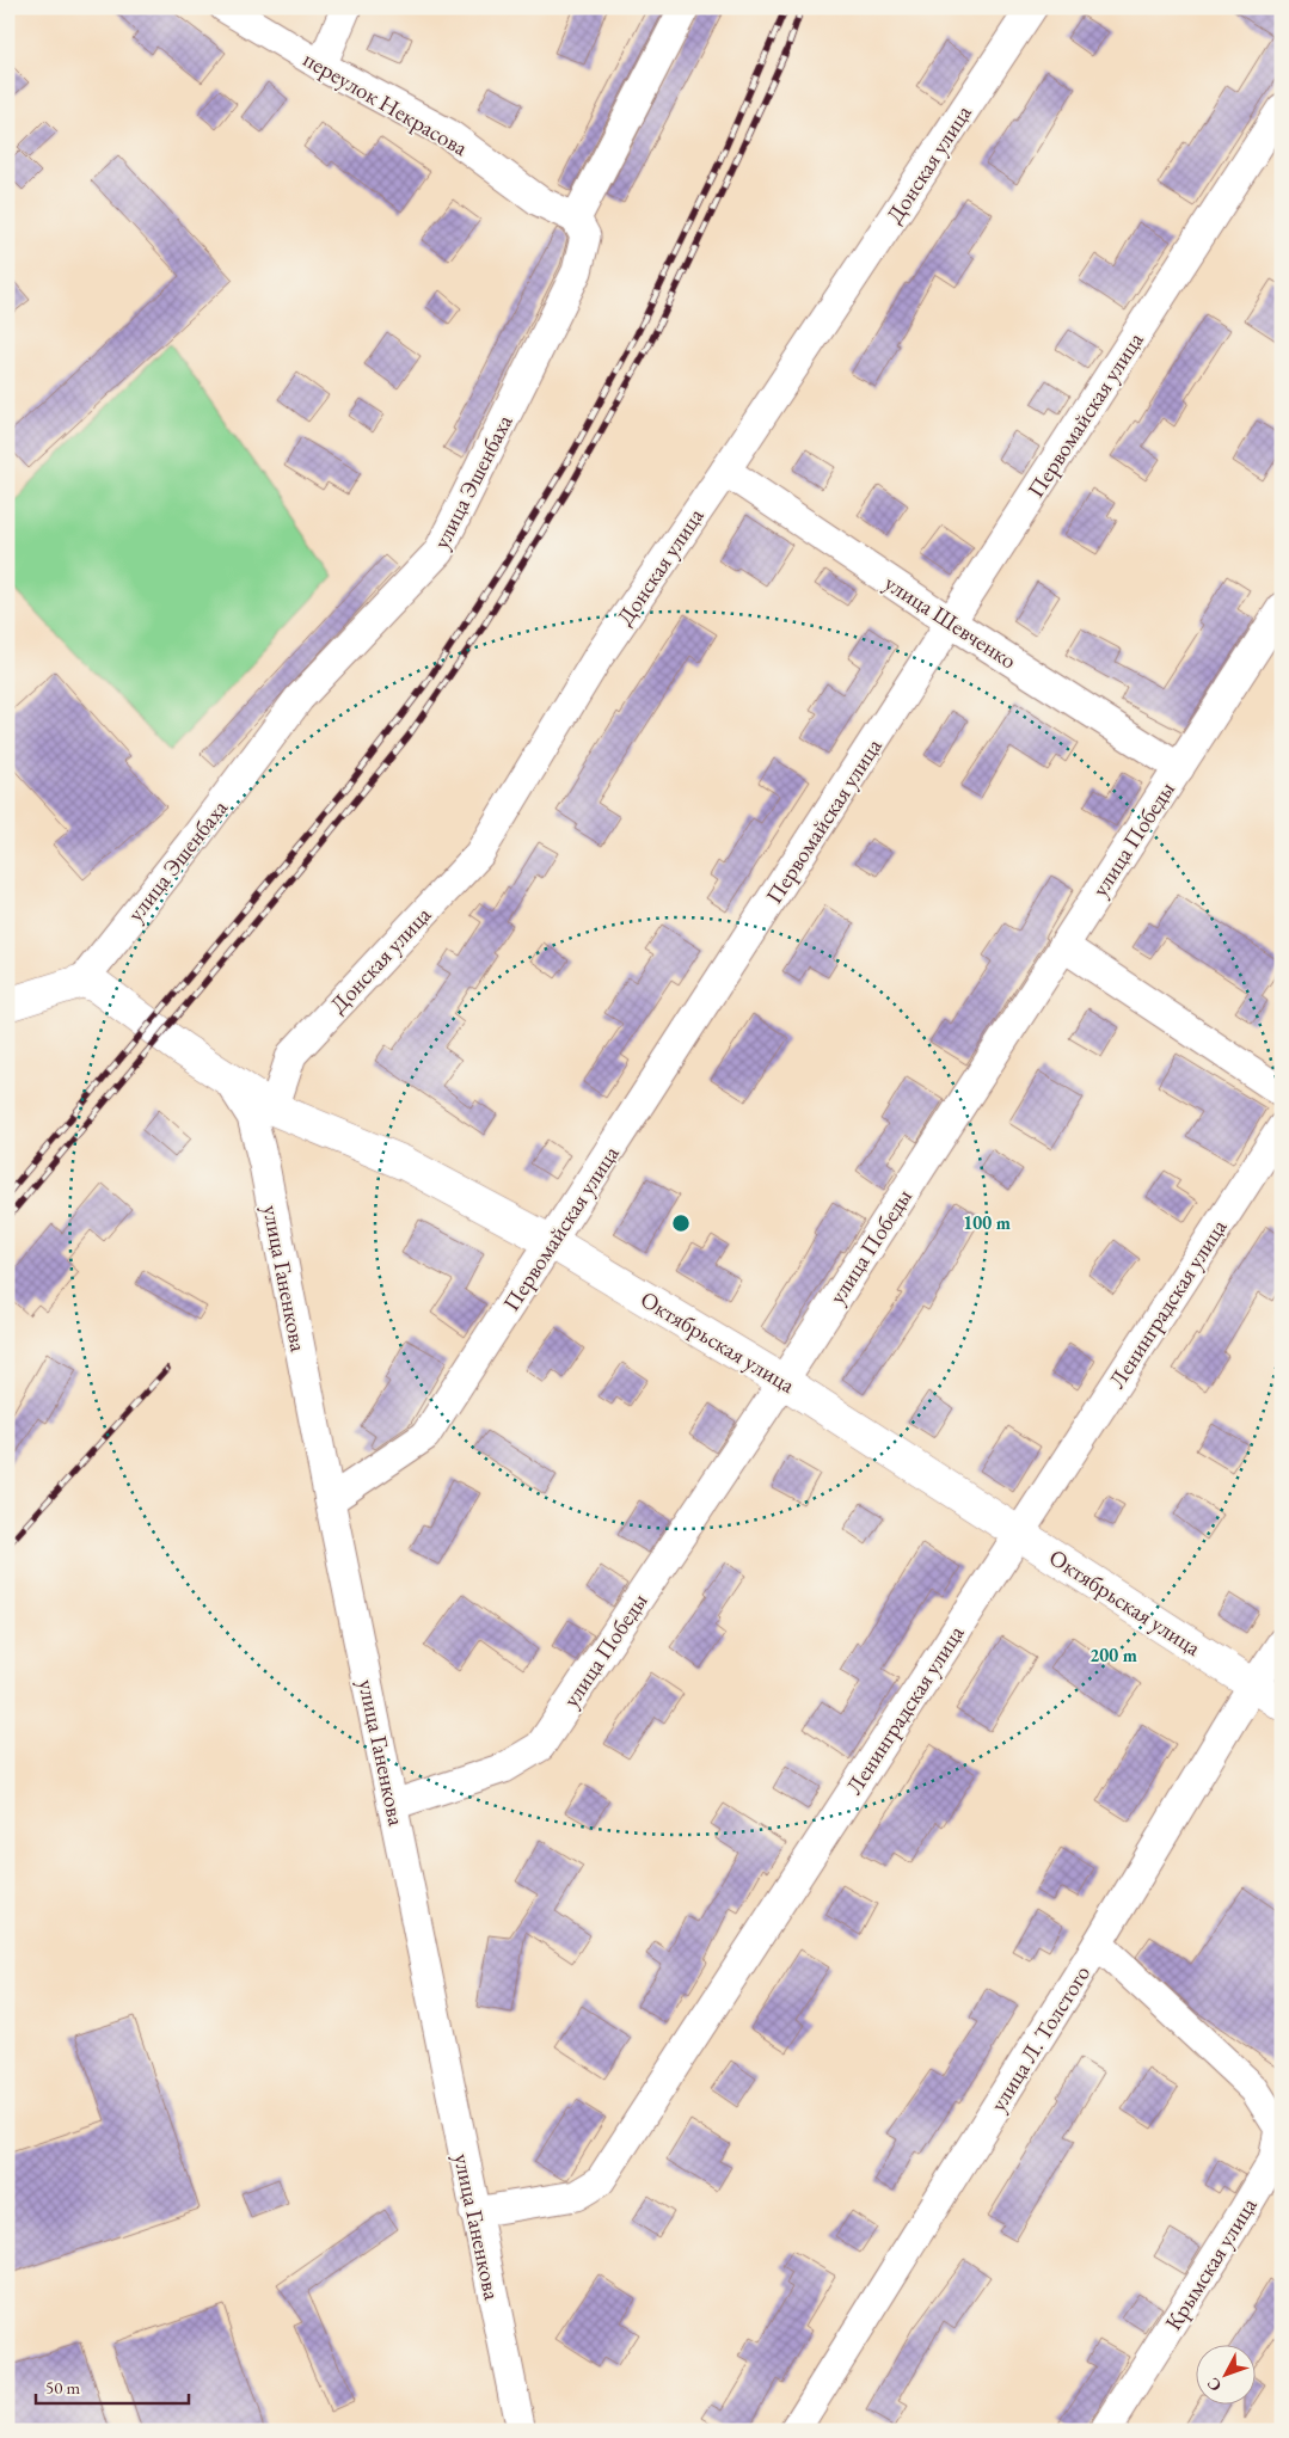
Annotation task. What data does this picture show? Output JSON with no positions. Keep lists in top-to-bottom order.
{
  "streets": {
    "main road": ["Октябрьская улица"],
    "street": [
      "переулок Некрасова",
      "Донская улица",
      "Первомайская улица",
      "улица Эшенбаха",
      "улица Шевченко",
      "улица Победы",
      "улица Ганенкова",
      "Ленинградская улица",
      "улица Л. Толстого",
      "Крымская улица"
    ]
  },
  "crossings": [
    ["переулок Некрасова", "улица Эшенбаха"],
    ["Донская улица", "улица Шевченко"],
    ["Донская улица", "Октябрьская улица"],
    ["Первомайская улица", "улица Шевченко"],
    ["Первомайская улица", "улица Ганенкова"],
    ["Первомайская улица", "Октябрьская улица"],
    ["улица Эшенбаха", "Октябрьская улица"],
    ["улица Шевченко", "улица Победы"],
    ["улица Победы", "улица Ганенкова"],
    ["улица Победы", "Октябрьская улица"],
    ["улица Ганенкова", "Ленинградская улица"],
    ["улица Ганенкова", "Октябрьская улица"],
    ["Ленинградская улица", "Октябрьская улица"],
    ["Октябрьская улица", "улица Л. Толстого"],
    ["улица Л. Толстого", "Крымская улица"]
  ],
  "scale_bar": "50 m",
  "north": "bottom left",
  "rings": ["100 m", "200 m"]
}
